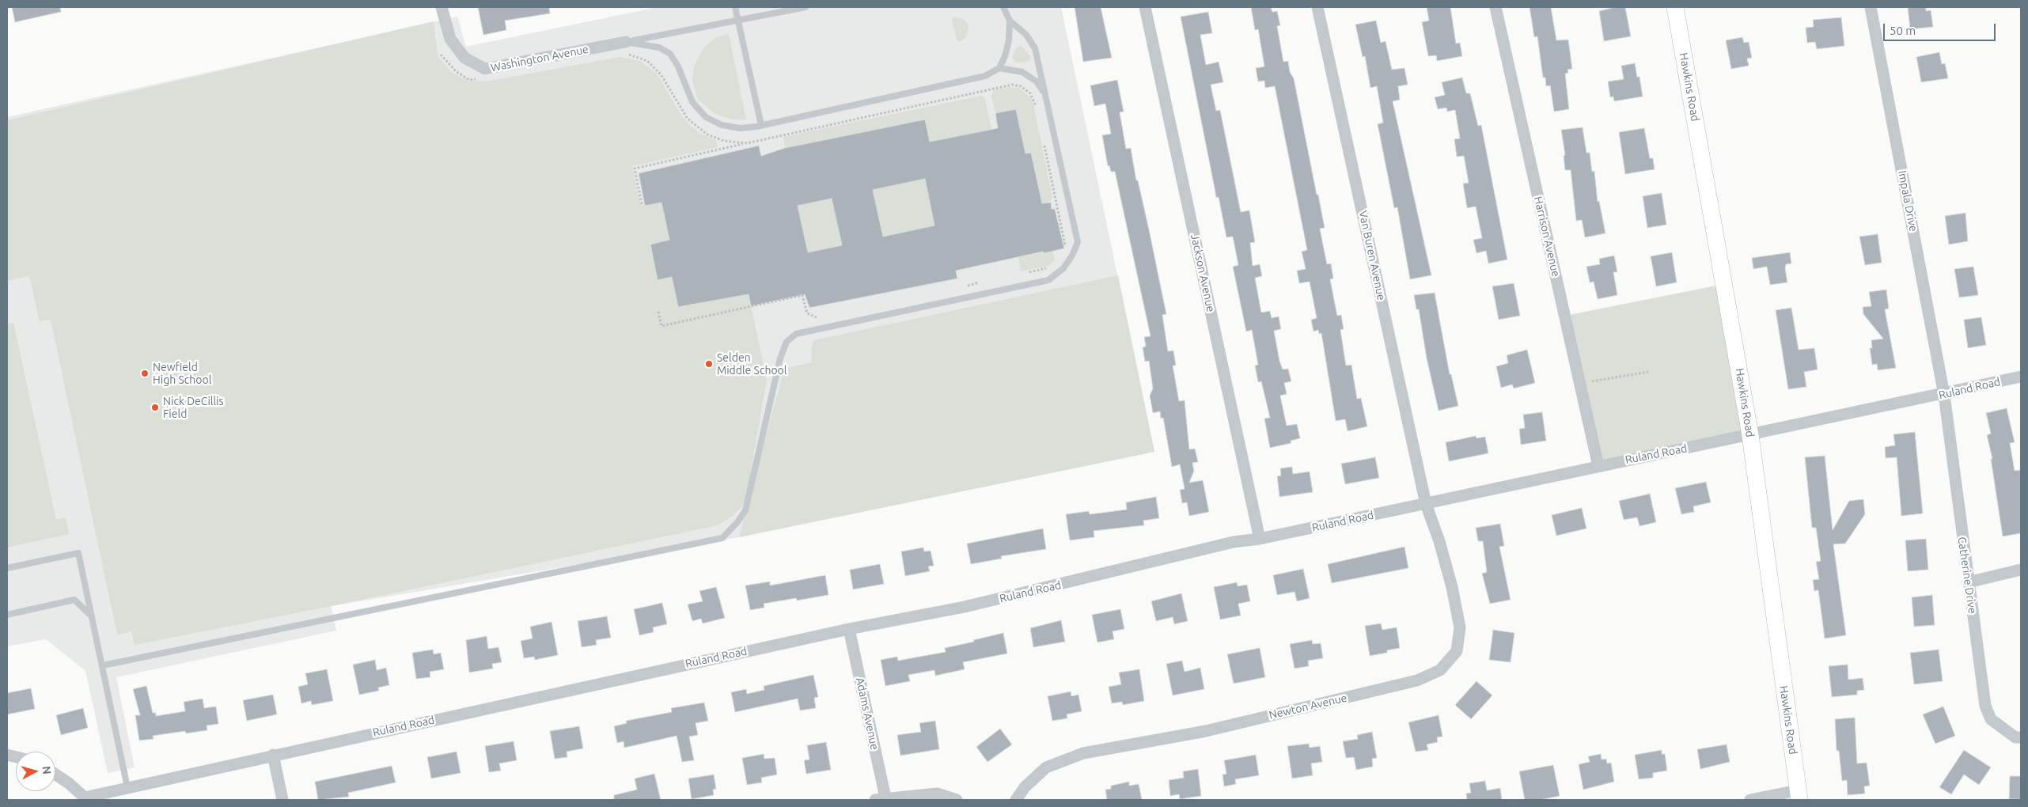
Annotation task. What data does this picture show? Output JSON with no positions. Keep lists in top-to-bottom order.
{
  "streets": {
    "street": [
      "Washington Avenue",
      "Hawkins Road",
      "Impala Drive",
      "Harrison Avenue",
      "Van Buren Avenue",
      "Jackson Avenue",
      "Ruland Road",
      "Catherine Drive",
      "Newton Avenue",
      "Adams Avenue"
    ]
  },
  "crossings": [
    ["Hawkins Road", "Ruland Road"],
    ["Impala Drive", "Ruland Road"],
    ["Impala Drive", "Catherine Drive"],
    ["Harrison Avenue", "Ruland Road"],
    ["Van Buren Avenue", "Ruland Road"],
    ["Van Buren Avenue", "Newton Avenue"],
    ["Jackson Avenue", "Ruland Road"],
    ["Ruland Road", "Catherine Drive"],
    ["Ruland Road", "Newton Avenue"],
    ["Ruland Road", "Adams Avenue"]
  ],
  "places": ["Selden Middle School", "Newfield High School", "Nick DeCillis Field"],
  "scale_bar": "50 m",
  "north": "right"
}
